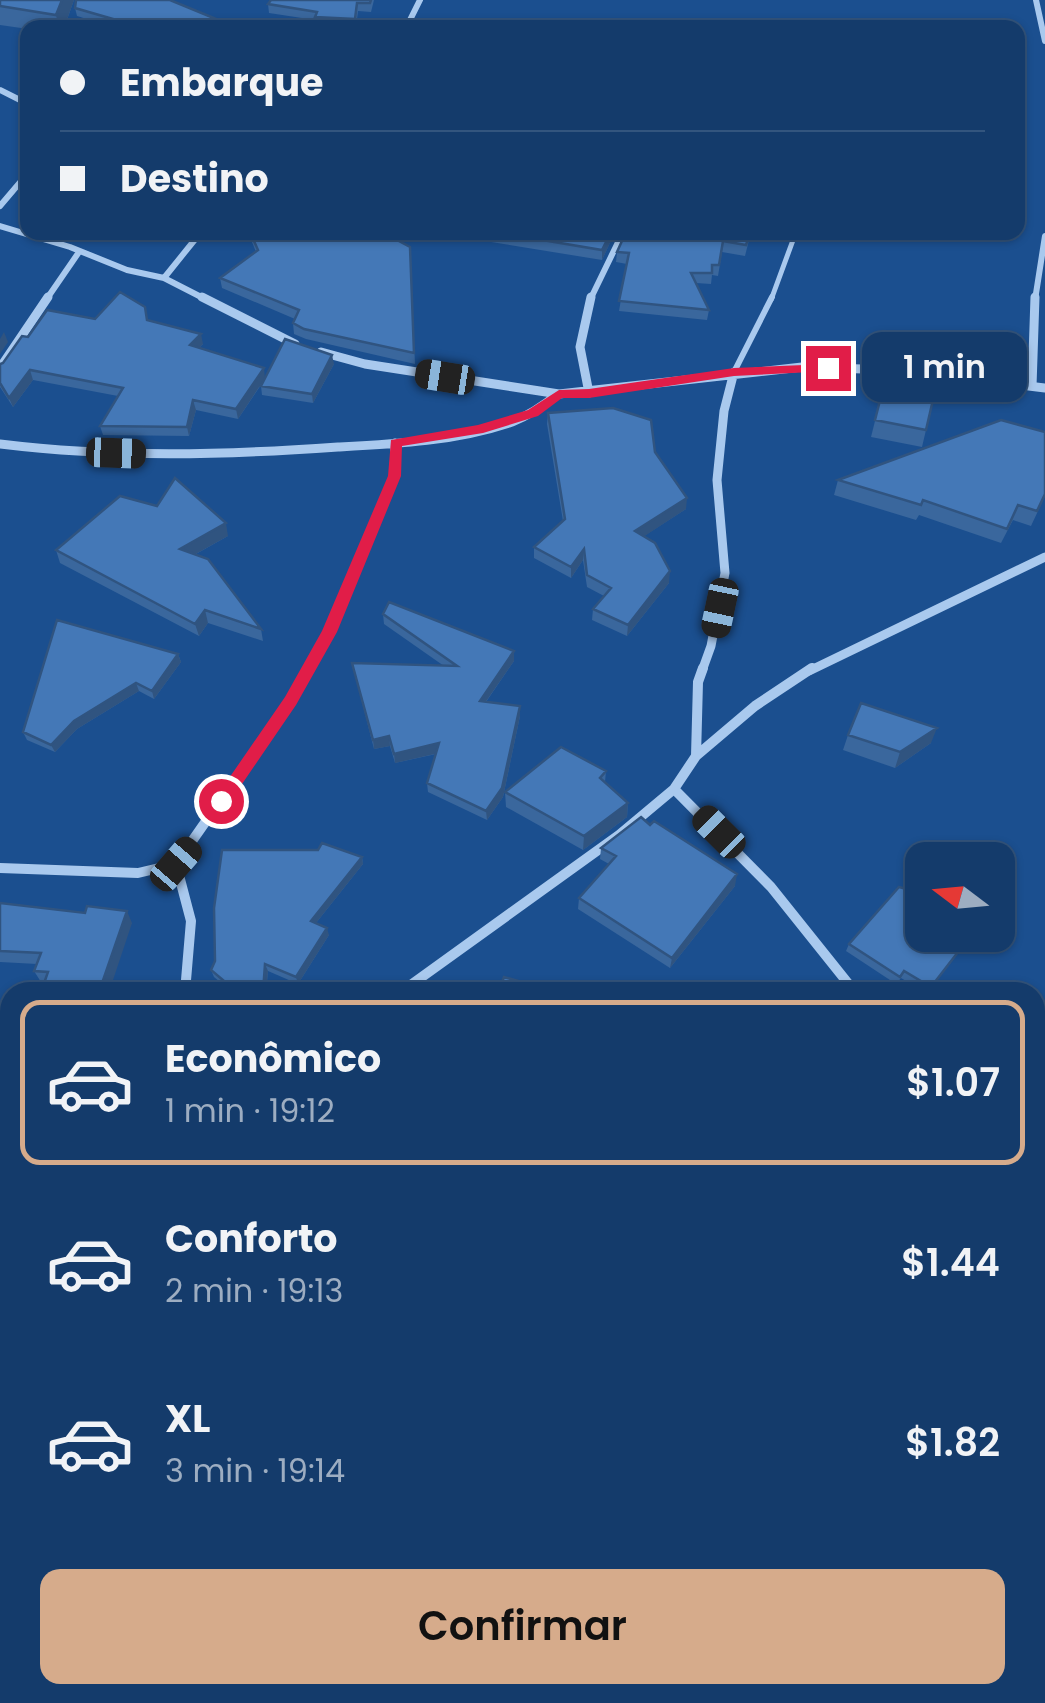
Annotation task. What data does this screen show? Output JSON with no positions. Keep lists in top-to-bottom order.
{
  "north": "left",
  "page": {
    "banner": ["Embarque", "Destino"],
    "bubble": "1 min",
    "list": [
      {
        "name": "Econômico",
        "note": "1 min · 19:12",
        "value": "$1.07"
      },
      {
        "name": "Conforto",
        "note": "2 min · 19:13",
        "value": "$1.44"
      },
      {
        "name": "XL",
        "note": "3 min · 19:14",
        "value": "$1.82"
      }
    ],
    "buttons": "Confirmar"
  }
}
